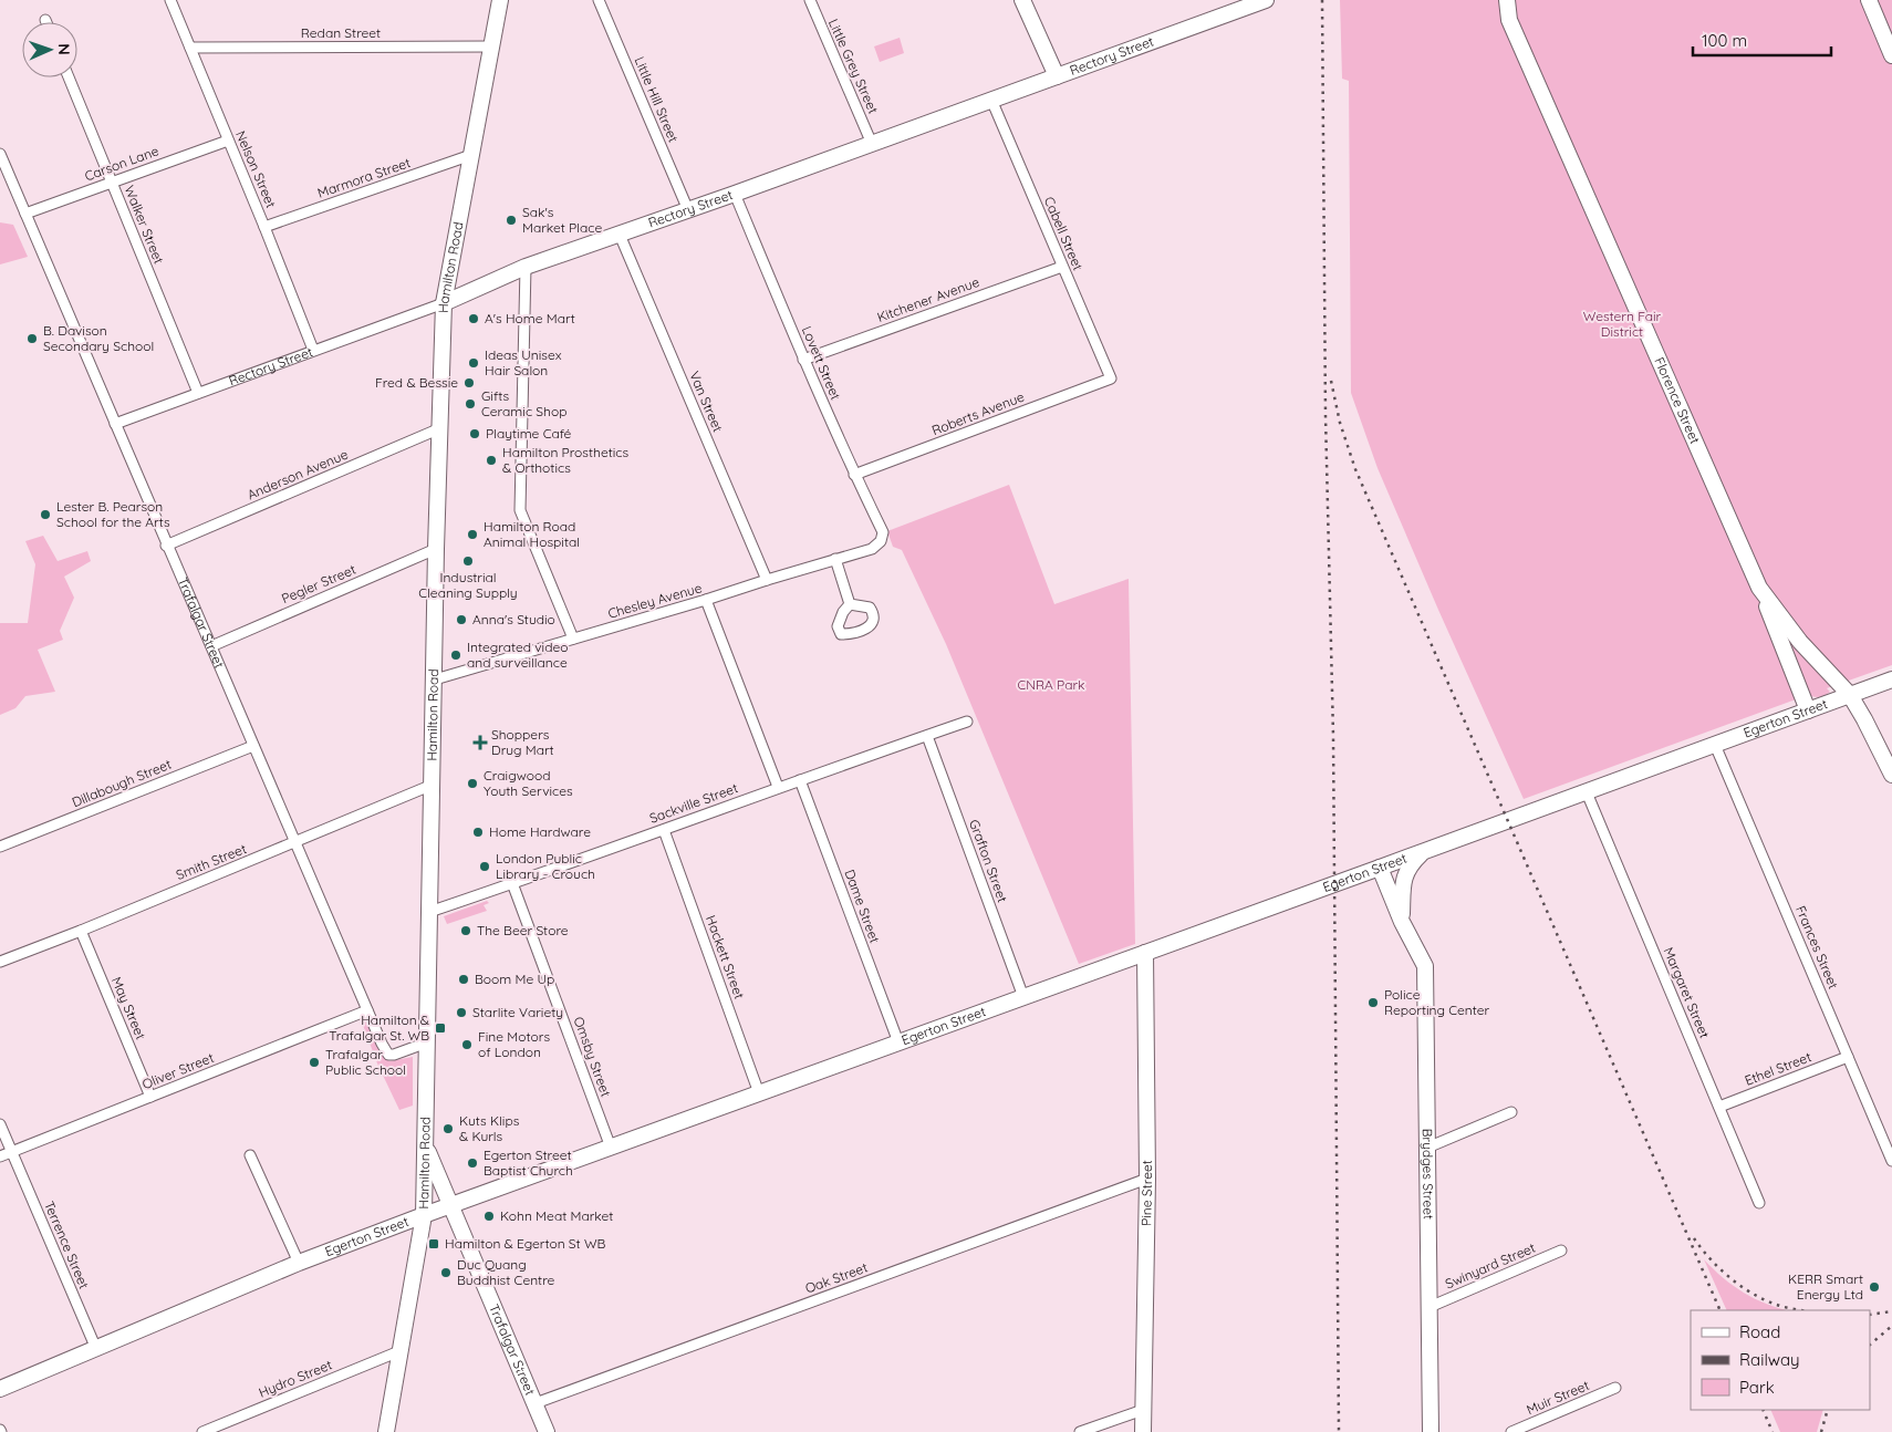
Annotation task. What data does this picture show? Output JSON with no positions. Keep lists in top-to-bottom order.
{
  "streets": {
    "street": [
      "Redan Street",
      "Rectory Street",
      "Little Grey Street",
      "Little Hill Street",
      "Carson Lane",
      "Nelson Street",
      "Marmora Street",
      "Walker Street",
      "Cabell Street",
      "Hamilton Road",
      "Kitchener Avenue",
      "Lovett Street",
      "Florence Street",
      "Van Street",
      "Roberts Avenue",
      "Anderson Avenue",
      "Pegler Street",
      "Chesley Avenue",
      "Trafalgar Street",
      "Egerton Street",
      "Dillabough Street",
      "Sackville Street",
      "Grafton Street",
      "Smith Street",
      "Dame Street",
      "Frances Street",
      "Hackett Street",
      "Margaret Street",
      "May Street",
      "Omsby Street",
      "Ethel Street",
      "Oliver Street",
      "Brydges Street",
      "Pine Street",
      "Terrence Street",
      "Swinyard Street",
      "Oak Street",
      "Hydro Street",
      "Muir Street"
    ]
  },
  "crossings": [
    ["Redan Street", "Nelson Street"],
    ["Redan Street", "Hamilton Road"],
    ["Rectory Street", "Little Grey Street"],
    ["Rectory Street", "Little Hill Street"],
    ["Rectory Street", "Nelson Street"],
    ["Rectory Street", "Walker Street"],
    ["Rectory Street", "Cabell Street"],
    ["Rectory Street", "Hamilton Road"],
    ["Rectory Street", "Lovett Street"],
    ["Rectory Street", "Van Street"],
    ["Rectory Street", "Trafalgar Street"],
    ["Carson Lane", "Nelson Street"],
    ["Carson Lane", "Walker Street"],
    ["Carson Lane", "Trafalgar Street"],
    ["Nelson Street", "Marmora Street"],
    ["Marmora Street", "Hamilton Road"],
    ["Cabell Street", "Kitchener Avenue"],
    ["Cabell Street", "Roberts Avenue"],
    ["Hamilton Road", "Anderson Avenue"],
    ["Hamilton Road", "Pegler Street"],
    ["Hamilton Road", "Chesley Avenue"],
    ["Hamilton Road", "Trafalgar Street"],
    ["Hamilton Road", "Egerton Street"],
    ["Hamilton Road", "Sackville Street"],
    ["Hamilton Road", "Smith Street"],
    ["Hamilton Road", "Hydro Street"],
    ["Kitchener Avenue", "Lovett Street"],
    ["Lovett Street", "Roberts Avenue"],
    ["Lovett Street", "Chesley Avenue"],
    ["Florence Street", "Egerton Street"],
    ["Van Street", "Chesley Avenue"],
    ["Anderson Avenue", "Trafalgar Street"],
    ["Pegler Street", "Trafalgar Street"],
    ["Trafalgar Street", "Egerton Street"],
    ["Trafalgar Street", "Dillabough Street"],
    ["Trafalgar Street", "Smith Street"],
    ["Trafalgar Street", "Oliver Street"],
    ["Trafalgar Street", "Oak Street"],
    ["Egerton Street", "Grafton Street"],
    ["Egerton Street", "Dame Street"],
    ["Egerton Street", "Frances Street"],
    ["Egerton Street", "Hackett Street"],
    ["Egerton Street", "Margaret Street"],
    ["Egerton Street", "Omsby Street"],
    ["Egerton Street", "Brydges Street"],
    ["Egerton Street", "Pine Street"],
    ["Egerton Street", "Terrence Street"],
    ["Sackville Street", "Grafton Street"],
    ["Sackville Street", "Dame Street"],
    ["Sackville Street", "Hackett Street"],
    ["Sackville Street", "Omsby Street"],
    ["Smith Street", "May Street"],
    ["Frances Street", "Ethel Street"],
    ["Margaret Street", "Ethel Street"],
    ["May Street", "Oliver Street"],
    ["Oliver Street", "Terrence Street"],
    ["Brydges Street", "Swinyard Street"],
    ["Pine Street", "Oak Street"]
  ],
  "parks": ["Western Fair District", "CNRA Park"],
  "places": {
    "other": [
      "Sak's Market Place",
      "A's Home Mart",
      "B. Davison Secondary School",
      "Ideas Unisex Hair Salon",
      "Fred & Bessie",
      "Gifts Ceramic Shop",
      "Playtime Café",
      "Hamilton Prosthetics & Orthotics",
      "Lester B. Pearson School for the Arts",
      "Hamilton Road Animal Hospital",
      "Industrial Cleaning Supply",
      "Anna's Studio",
      "Integrated video and surveillance",
      "Craigwood Youth Services",
      "Home Hardware",
      "London Public Library - Crouch",
      "The Beer Store",
      "Boom Me Up",
      "Police Reporting Center",
      "Starlite Variety",
      "Fine Motors of London",
      "Trafalgar Public School",
      "Kuts Klips & Kurls",
      "Egerton Street Baptist Church",
      "Kohn Meat Market",
      "Duc Quang Buddhist Centre",
      "KERR Smart Energy Ltd"
    ],
    "health": ["Shoppers Drug Mart"],
    "transit": ["Hamilton & Trafalgar St. WB", "Hamilton & Egerton St WB"]
  },
  "legend": ["Road", "Railway", "Park"],
  "scale_bar": "100 m",
  "north": "right"
}
